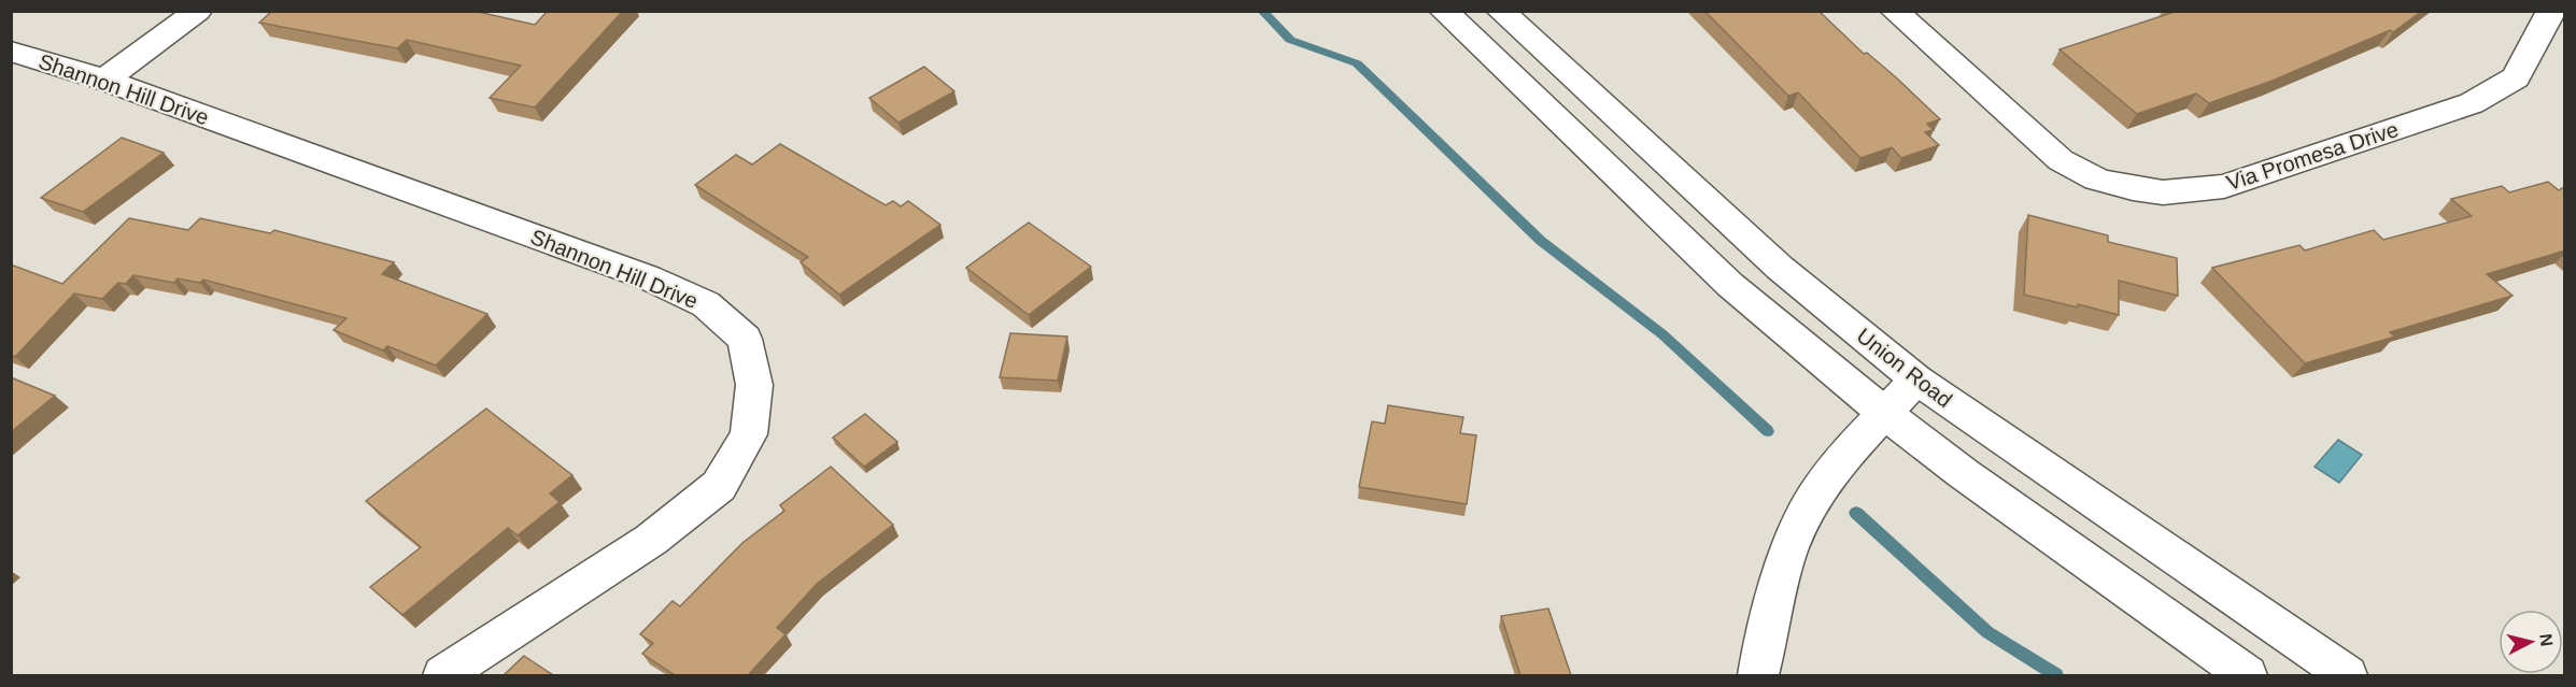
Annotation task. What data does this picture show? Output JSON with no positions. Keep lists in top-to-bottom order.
{
  "streets": {
    "street": ["Shannon Hill Drive", "Via Promesa Drive", "Union Road"]
  },
  "north": "right"
}
